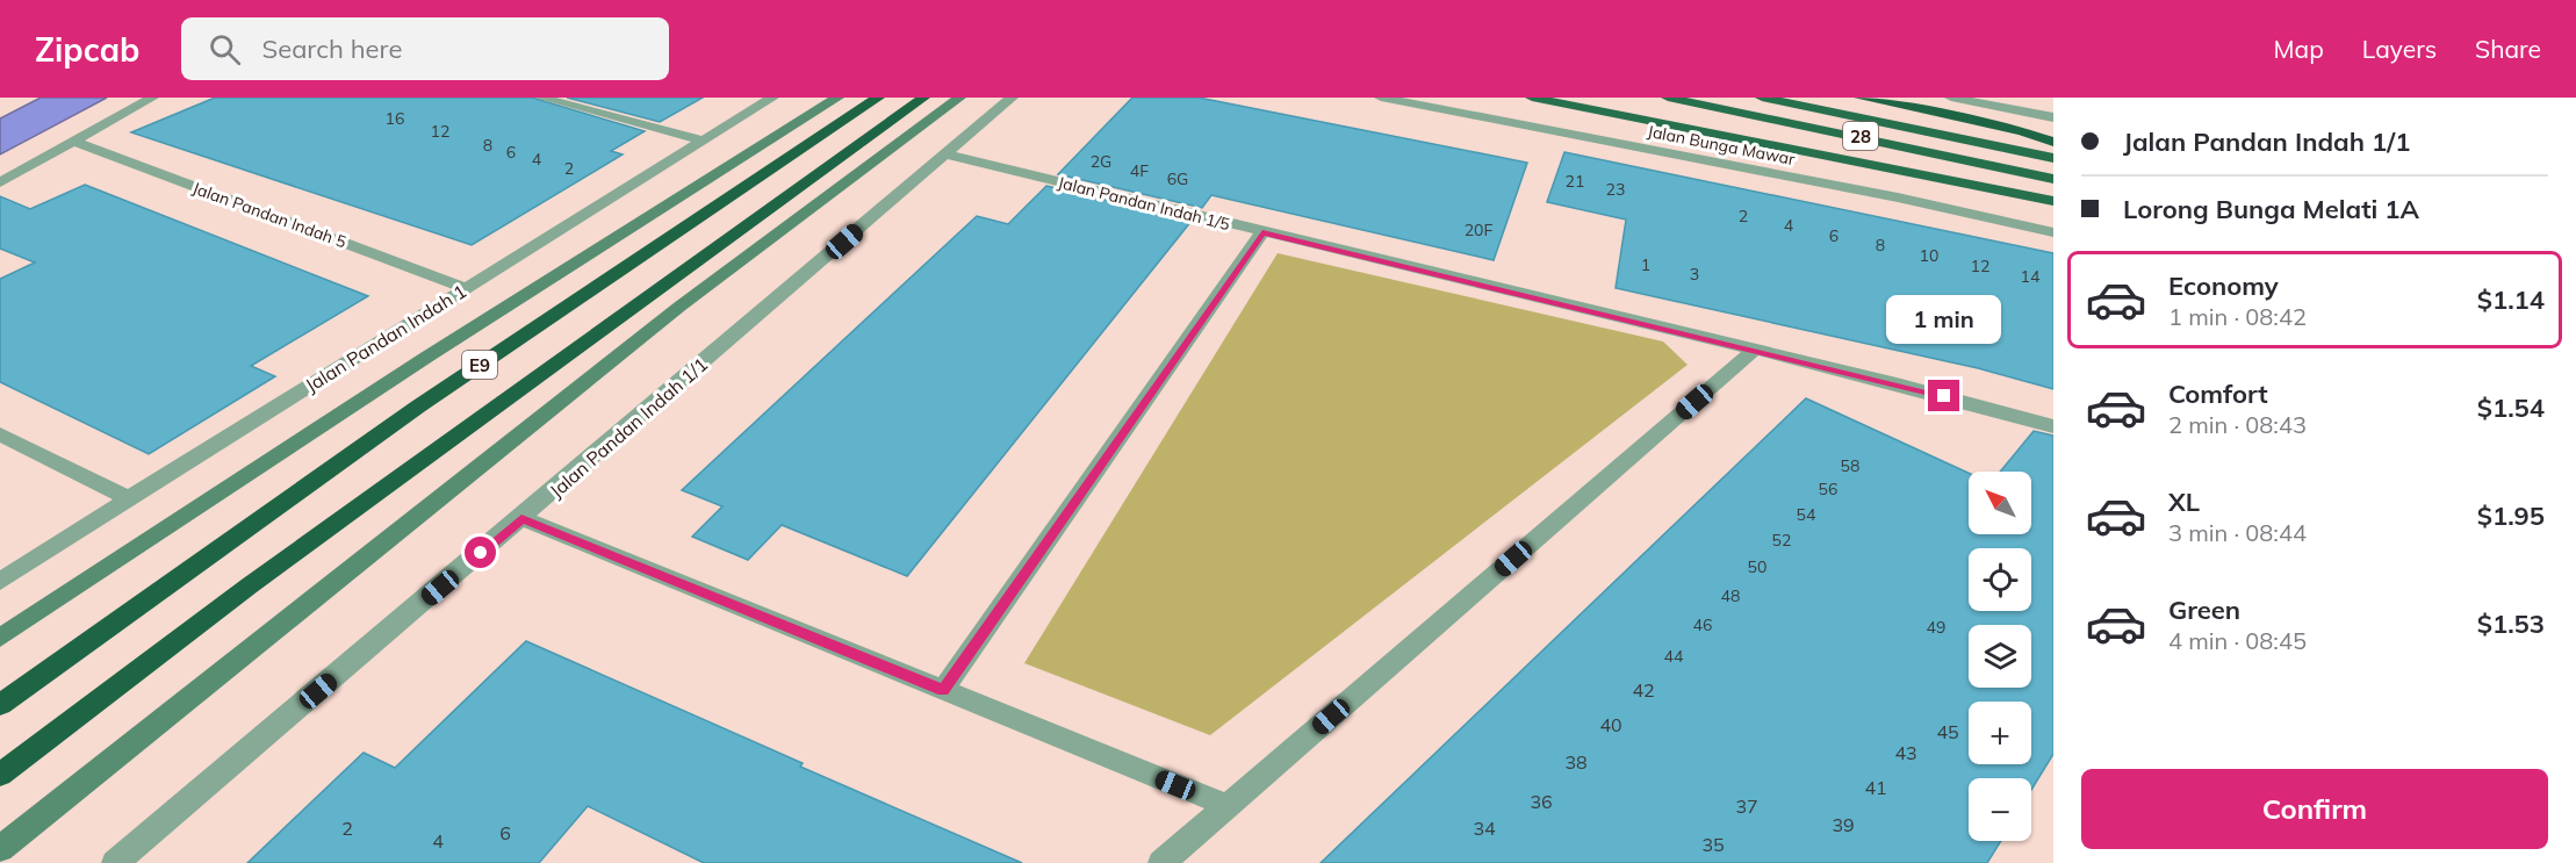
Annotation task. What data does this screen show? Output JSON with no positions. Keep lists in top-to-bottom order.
{
  "streets": {
    "highway": ["28", "E9"],
    "street": [
      "Jalan Bunga Mawar",
      "Jalan Pandan Indah 1/5",
      "Jalan Pandan Indah 5",
      "Jalan Pandan Indah 1",
      "Jalan Pandan Indah 1/1"
    ]
  },
  "crossings": [
    ["Jalan Pandan Indah 1/5", "Jalan Pandan Indah 1/1"],
    ["Jalan Pandan Indah 5", "Jalan Pandan Indah 1"]
  ],
  "house_numbers": [
    "16",
    "12",
    "8",
    "6",
    "4",
    "2G",
    "2",
    "4F",
    "6G",
    "21",
    "23",
    "2",
    "4",
    "20F",
    "6",
    "8",
    "10",
    "1",
    "12",
    "3",
    "14",
    "58",
    "56",
    "54",
    "52",
    "50",
    "48",
    "46",
    "49",
    "44",
    "42",
    "40",
    "45",
    "43",
    "38",
    "41",
    "36",
    "37",
    "39",
    "2",
    "34",
    "6",
    "4",
    "35"
  ],
  "north": "top left",
  "page": {
    "header": "Zipcab",
    "search": "Search here",
    "nav": ["Map", "Layers", "Share"],
    "banner": ["Jalan Pandan Indah 1/1", "Lorong Bunga Melati 1A"],
    "list": [
      {
        "name": "Economy",
        "note": "1 min · 08:42",
        "value": "$1.14"
      },
      {
        "name": "Comfort",
        "note": "2 min · 08:43",
        "value": "$1.54"
      },
      {
        "name": "XL",
        "note": "3 min · 08:44",
        "value": "$1.95"
      },
      {
        "name": "Green",
        "note": "4 min · 08:45",
        "value": "$1.53"
      }
    ],
    "bubble": "1 min",
    "map_buttons": ["+", "−"],
    "buttons": "Confirm"
  }
}
